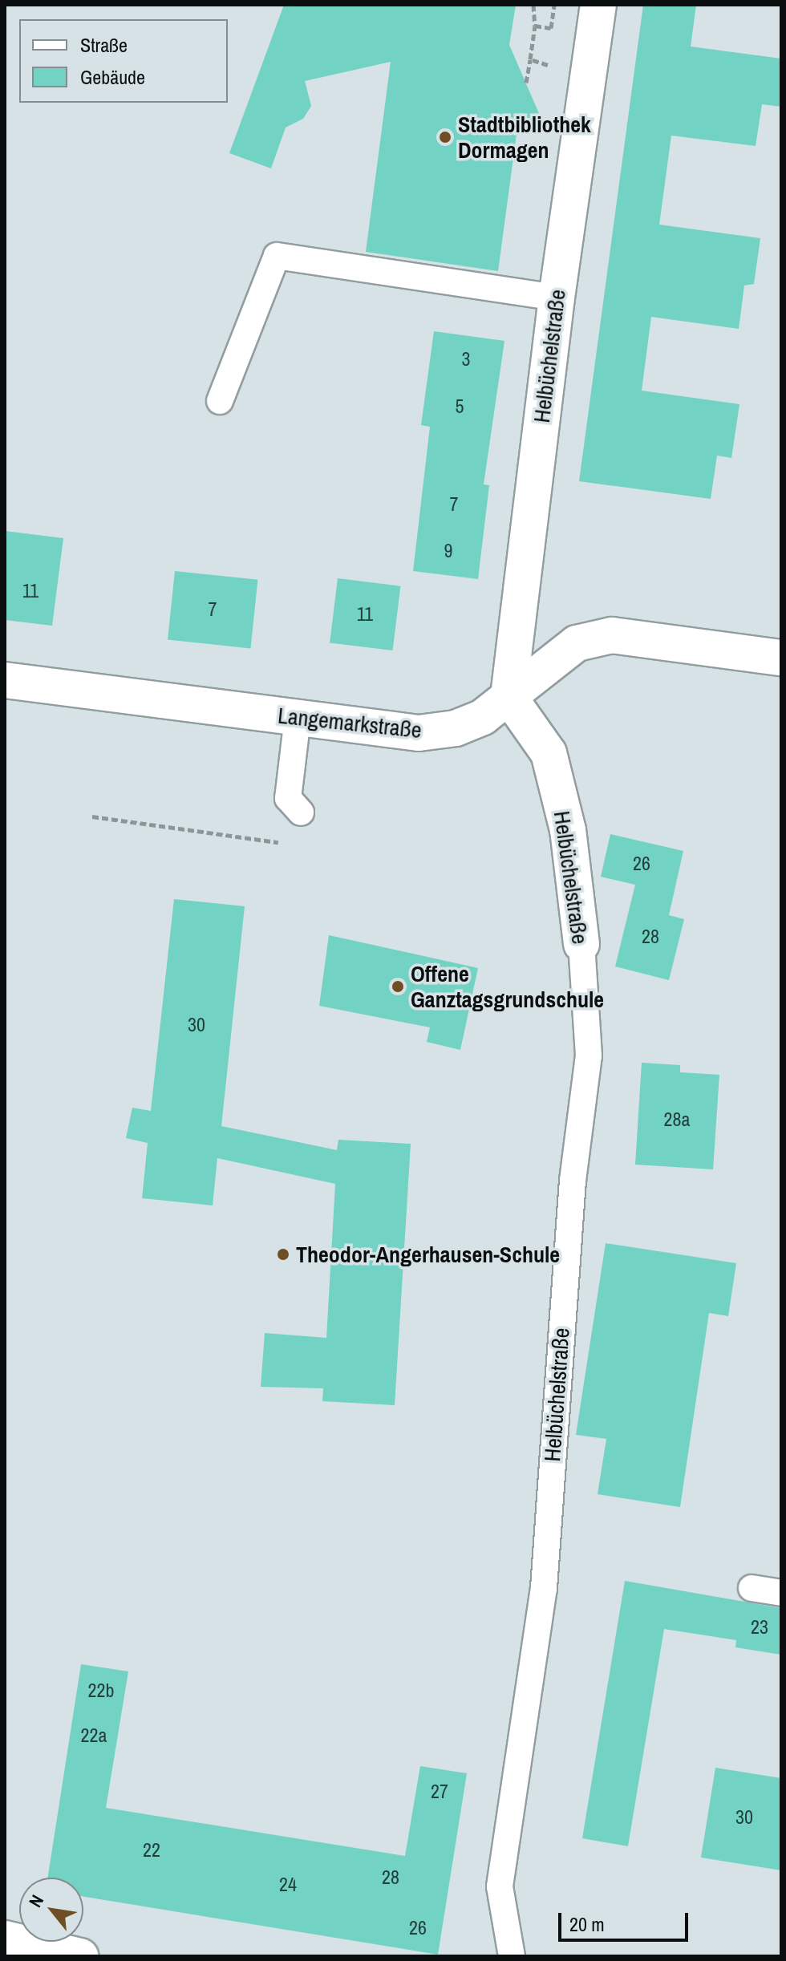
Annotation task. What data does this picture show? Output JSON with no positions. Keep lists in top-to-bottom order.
{
  "streets": {
    "street": ["Helbüchelstraße", "Langemarkstraße"]
  },
  "crossings": [
    ["Helbüchelstraße", "Langemarkstraße"]
  ],
  "places": ["Stadtbibliothek Dormagen", "Offene Ganztagsgrundschule", "Theodor-Angerhausen-Schule"],
  "house_numbers": [
    "3",
    "5",
    "7",
    "9",
    "11",
    "7",
    "11",
    "26",
    "28",
    "30",
    "28a",
    "23",
    "22b",
    "22a",
    "27",
    "30",
    "22",
    "28",
    "24",
    "26"
  ],
  "legend": ["Straße", "Gebäude"],
  "scale_bar": "20 m",
  "north": "top left"
}
